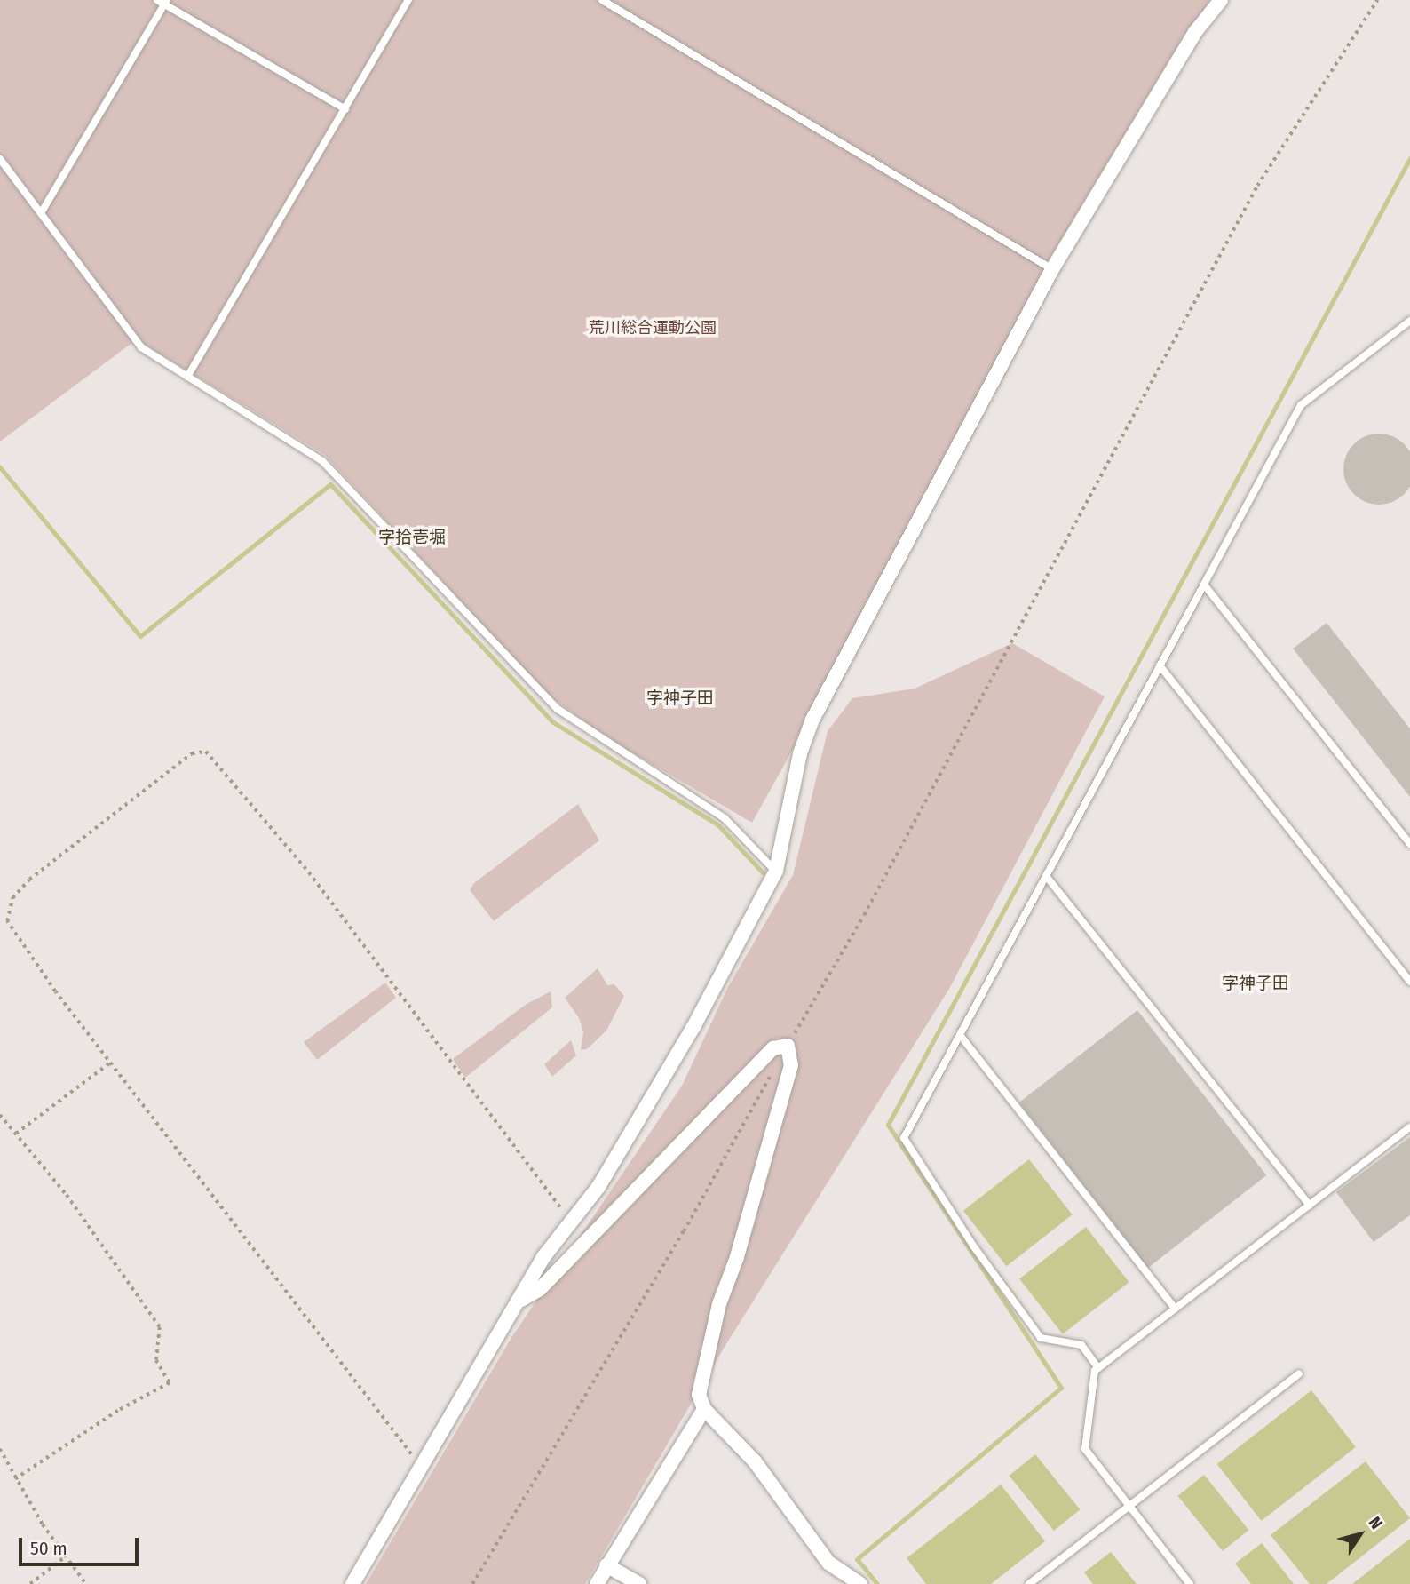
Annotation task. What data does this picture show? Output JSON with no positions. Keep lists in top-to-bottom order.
{
  "districts": ["字拾壱堀", "字神子田", "字神子田"],
  "parks": ["荒川総合運動公園"],
  "scale_bar": "50 m",
  "north": "top right"
}
